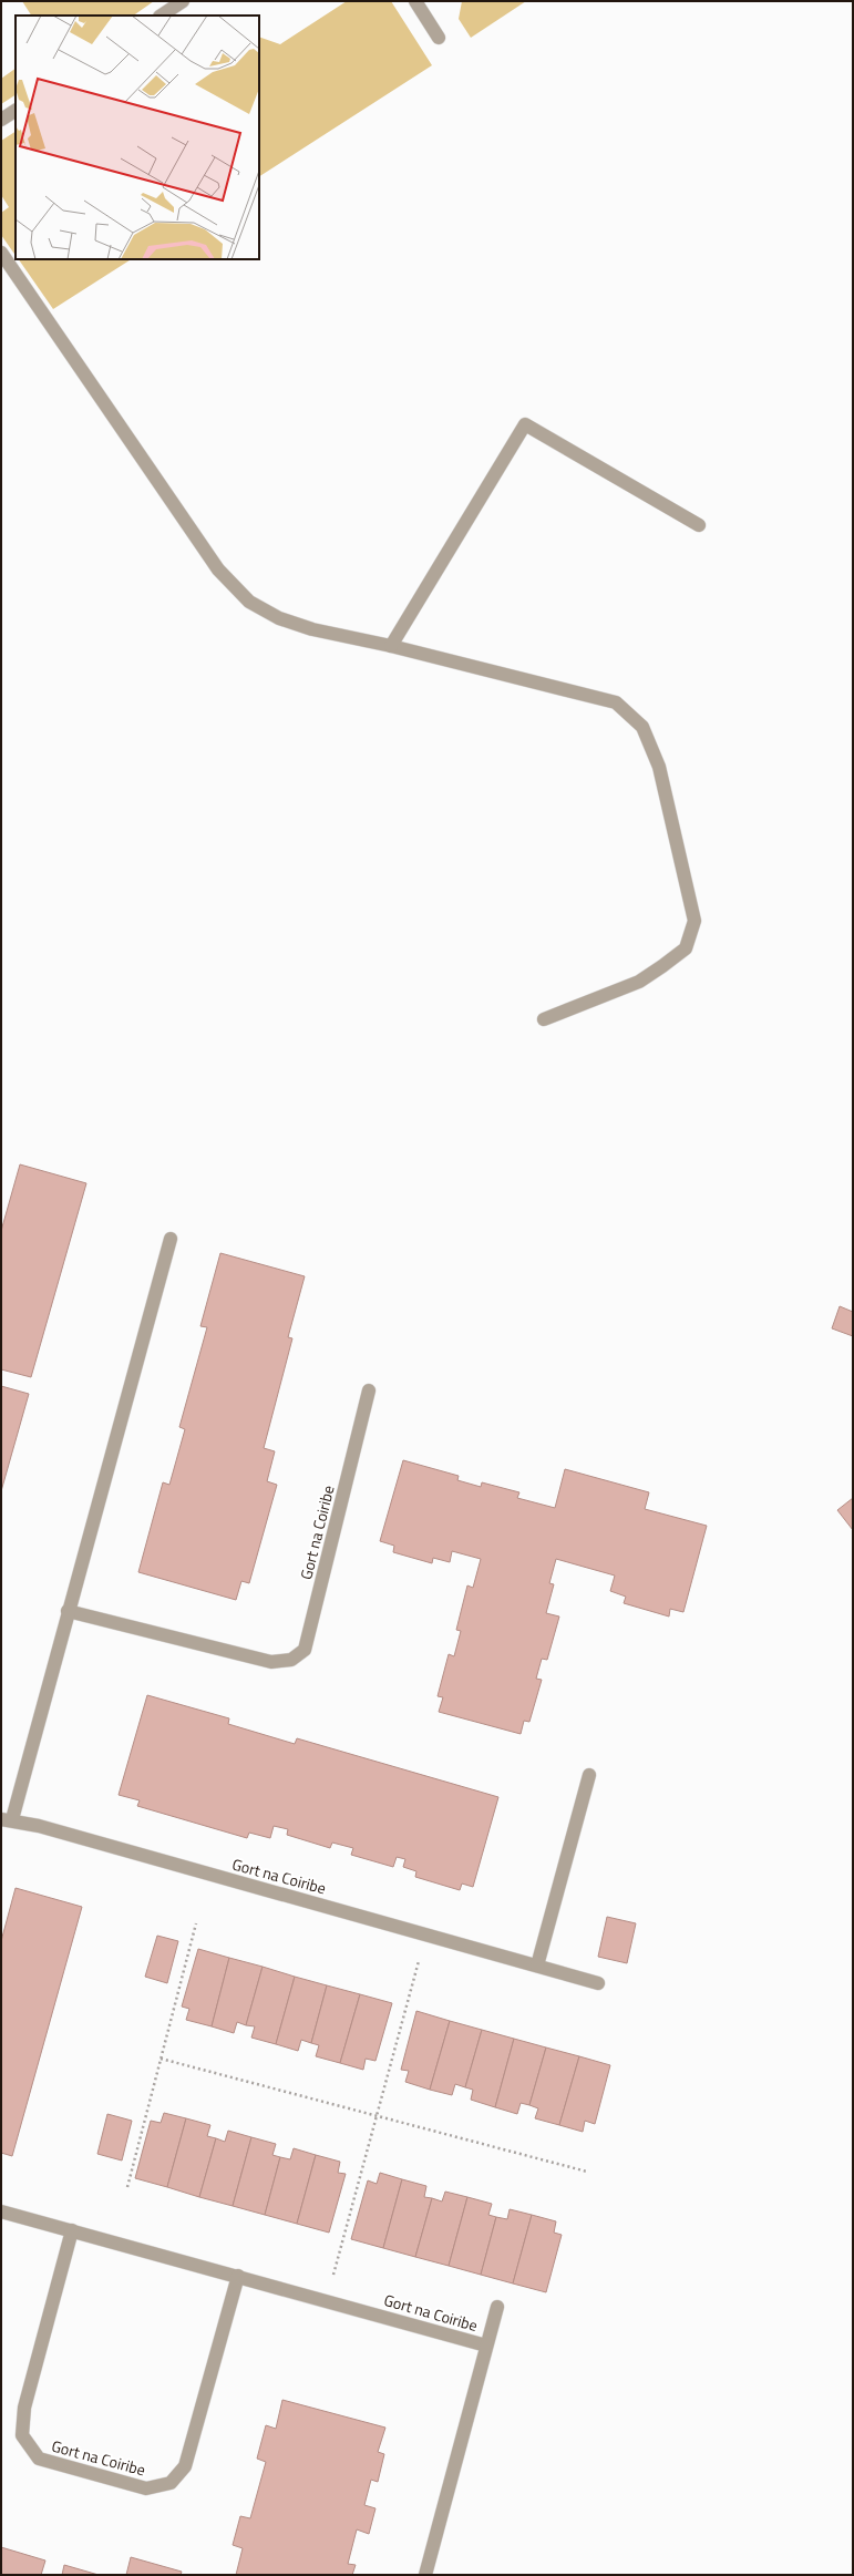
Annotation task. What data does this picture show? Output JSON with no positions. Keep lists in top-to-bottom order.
{
  "streets": {
    "street": ["Gort na Coiribe"]
  }
}
